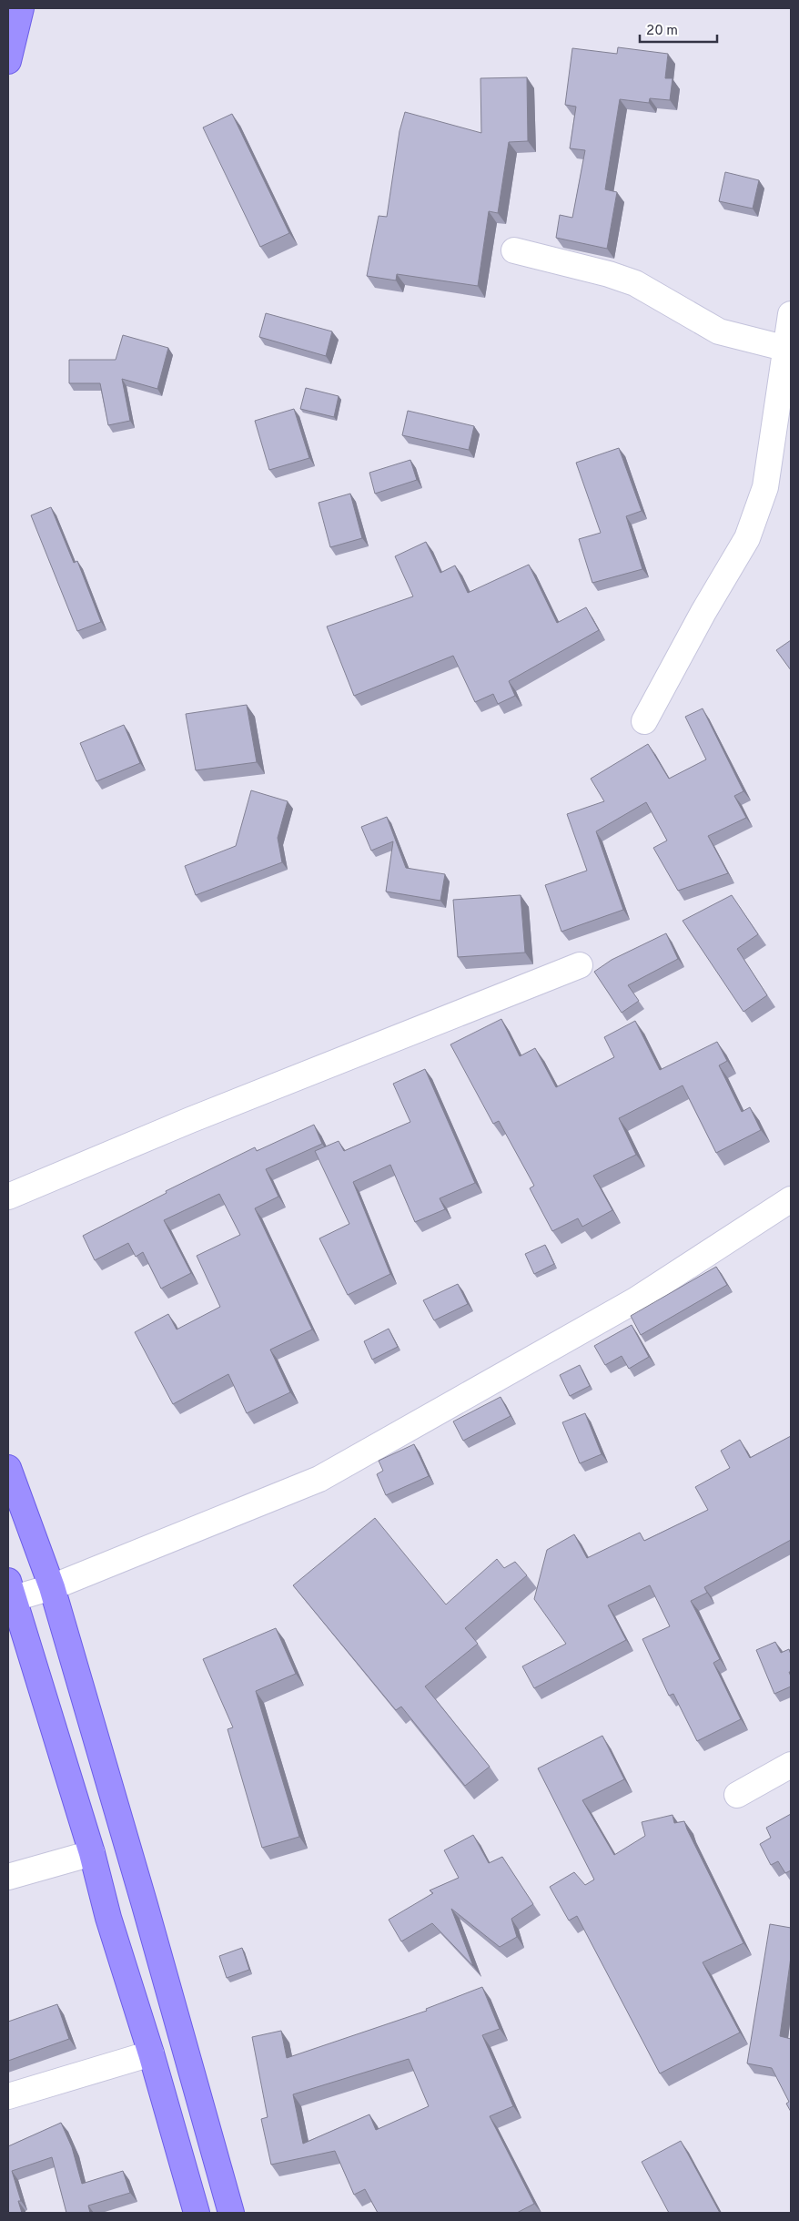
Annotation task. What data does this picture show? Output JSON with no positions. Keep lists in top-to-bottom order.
{
  "scale_bar": "20 m"
}
